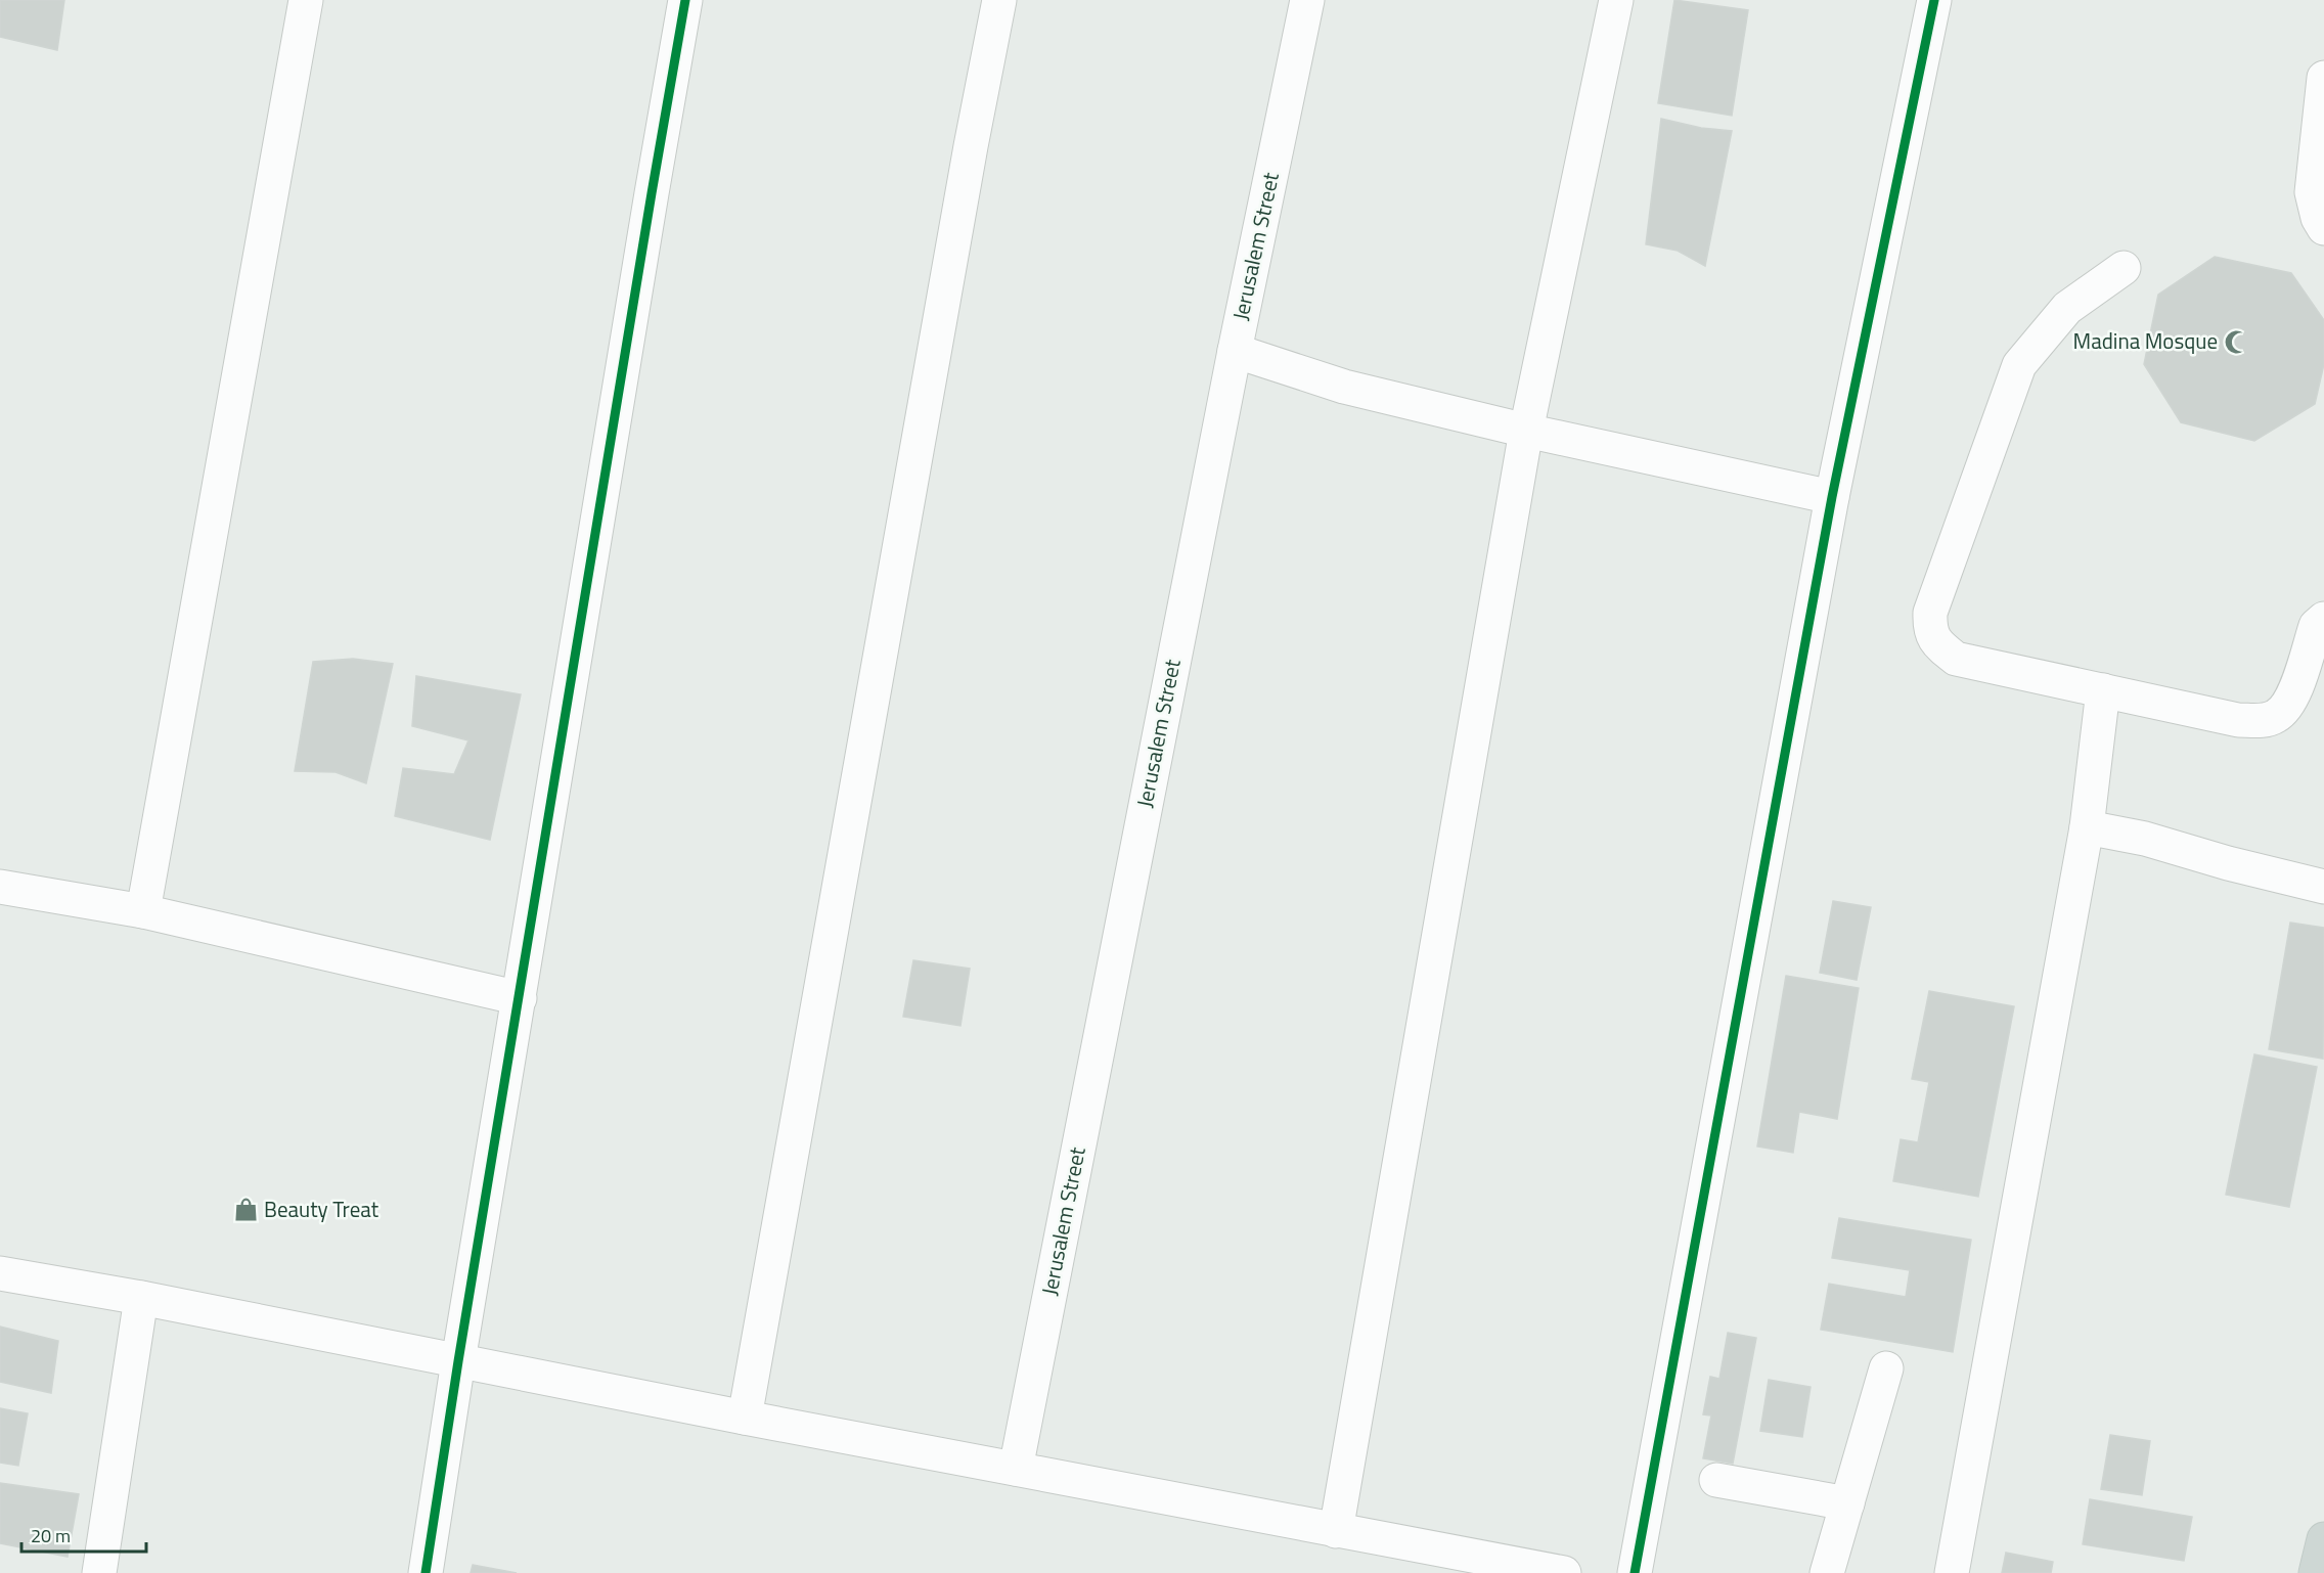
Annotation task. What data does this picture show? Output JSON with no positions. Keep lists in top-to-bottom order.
{
  "streets": {
    "street": ["Jerusalem Street"]
  },
  "places": {
    "mosque": ["Madina Mosque"],
    "shop": ["Beauty Treat"]
  },
  "scale_bar": "20 m"
}
